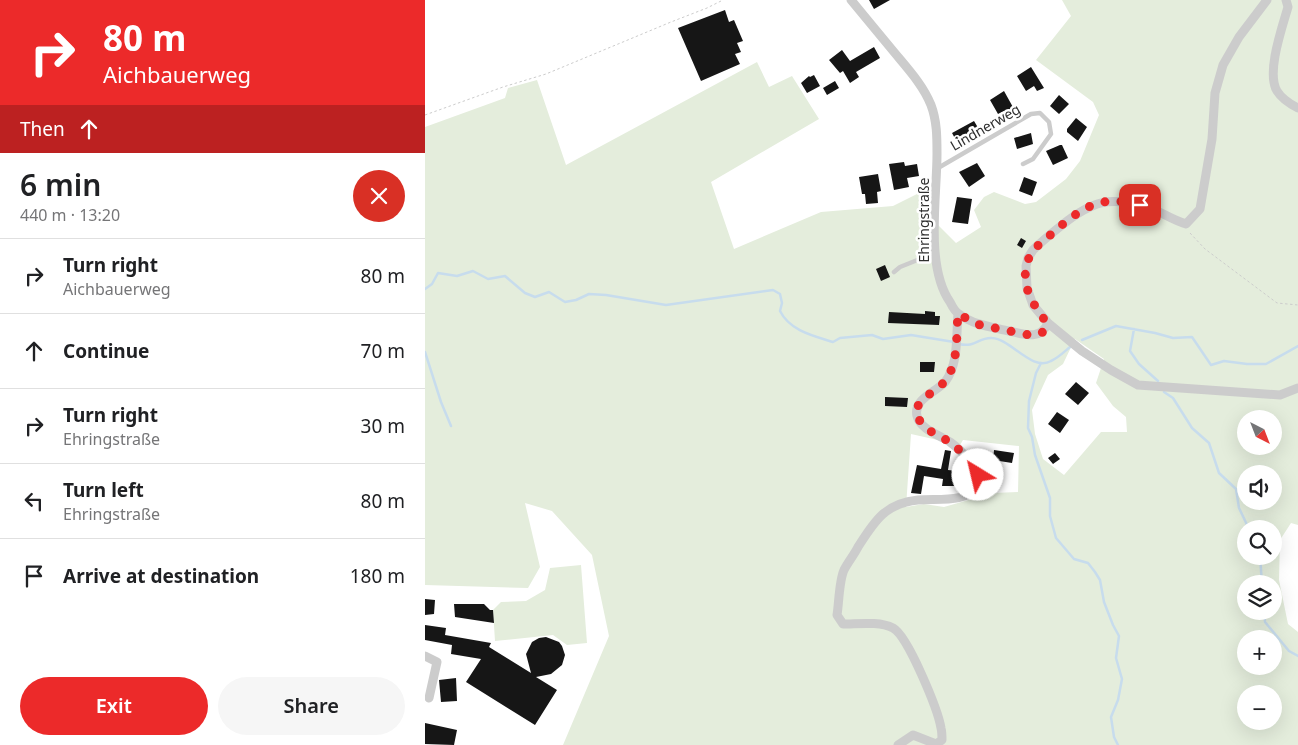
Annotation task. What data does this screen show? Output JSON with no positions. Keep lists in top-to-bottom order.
{
  "streets": {
    "street": ["Ehringstraße"],
    "lane": ["Lindnerweg"]
  },
  "crossings": [
    ["Lindnerweg", "Ehringstraße"]
  ],
  "north": "bottom right",
  "page": {
    "turn": ["80 m", "Aichbauerweg"],
    "then": "Then",
    "heading": ["6 min", "440 m · 13:20"],
    "list": [
      {
        "name": "Turn right",
        "note": "Aichbauerweg",
        "value": "80 m"
      },
      {
        "name": "Continue",
        "value": "70 m"
      },
      {
        "name": "Turn right",
        "note": "Ehringstraße",
        "value": "30 m"
      },
      {
        "name": "Turn left",
        "note": "Ehringstraße",
        "value": "80 m"
      },
      {
        "name": "Arrive at destination",
        "value": "180 m"
      }
    ],
    "map_buttons": ["+", "−"],
    "buttons": ["Exit", "Share"]
  }
}
